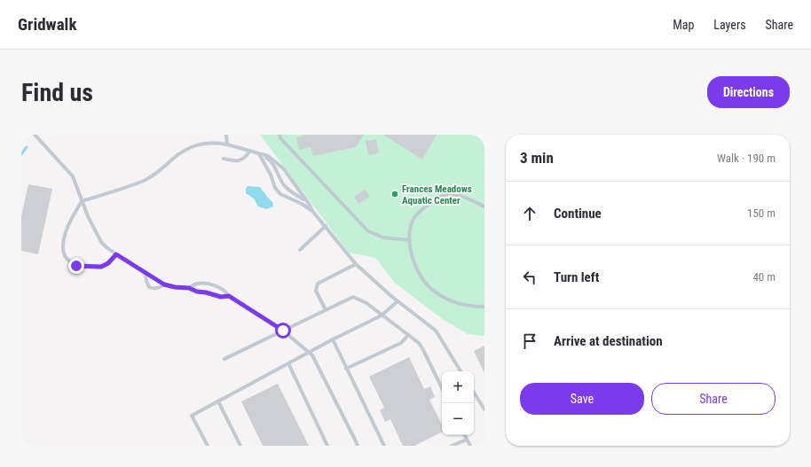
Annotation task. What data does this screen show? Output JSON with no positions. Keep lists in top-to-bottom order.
{
  "places": ["Frances Meadows Aquatic Center"],
  "page": {
    "header": "Gridwalk",
    "nav": ["Map", "Layers", "Share"],
    "buttons": [
      "Directions",
      ["Save", "Share"]
    ],
    "title": "Find us",
    "heading": ["3 min", "Walk · 190 m"],
    "list": [
      ["Continue", "150 m"],
      ["Turn left", "40 m"],
      "Arrive at destination"
    ],
    "map_buttons": ["+", "−"]
  }
}
